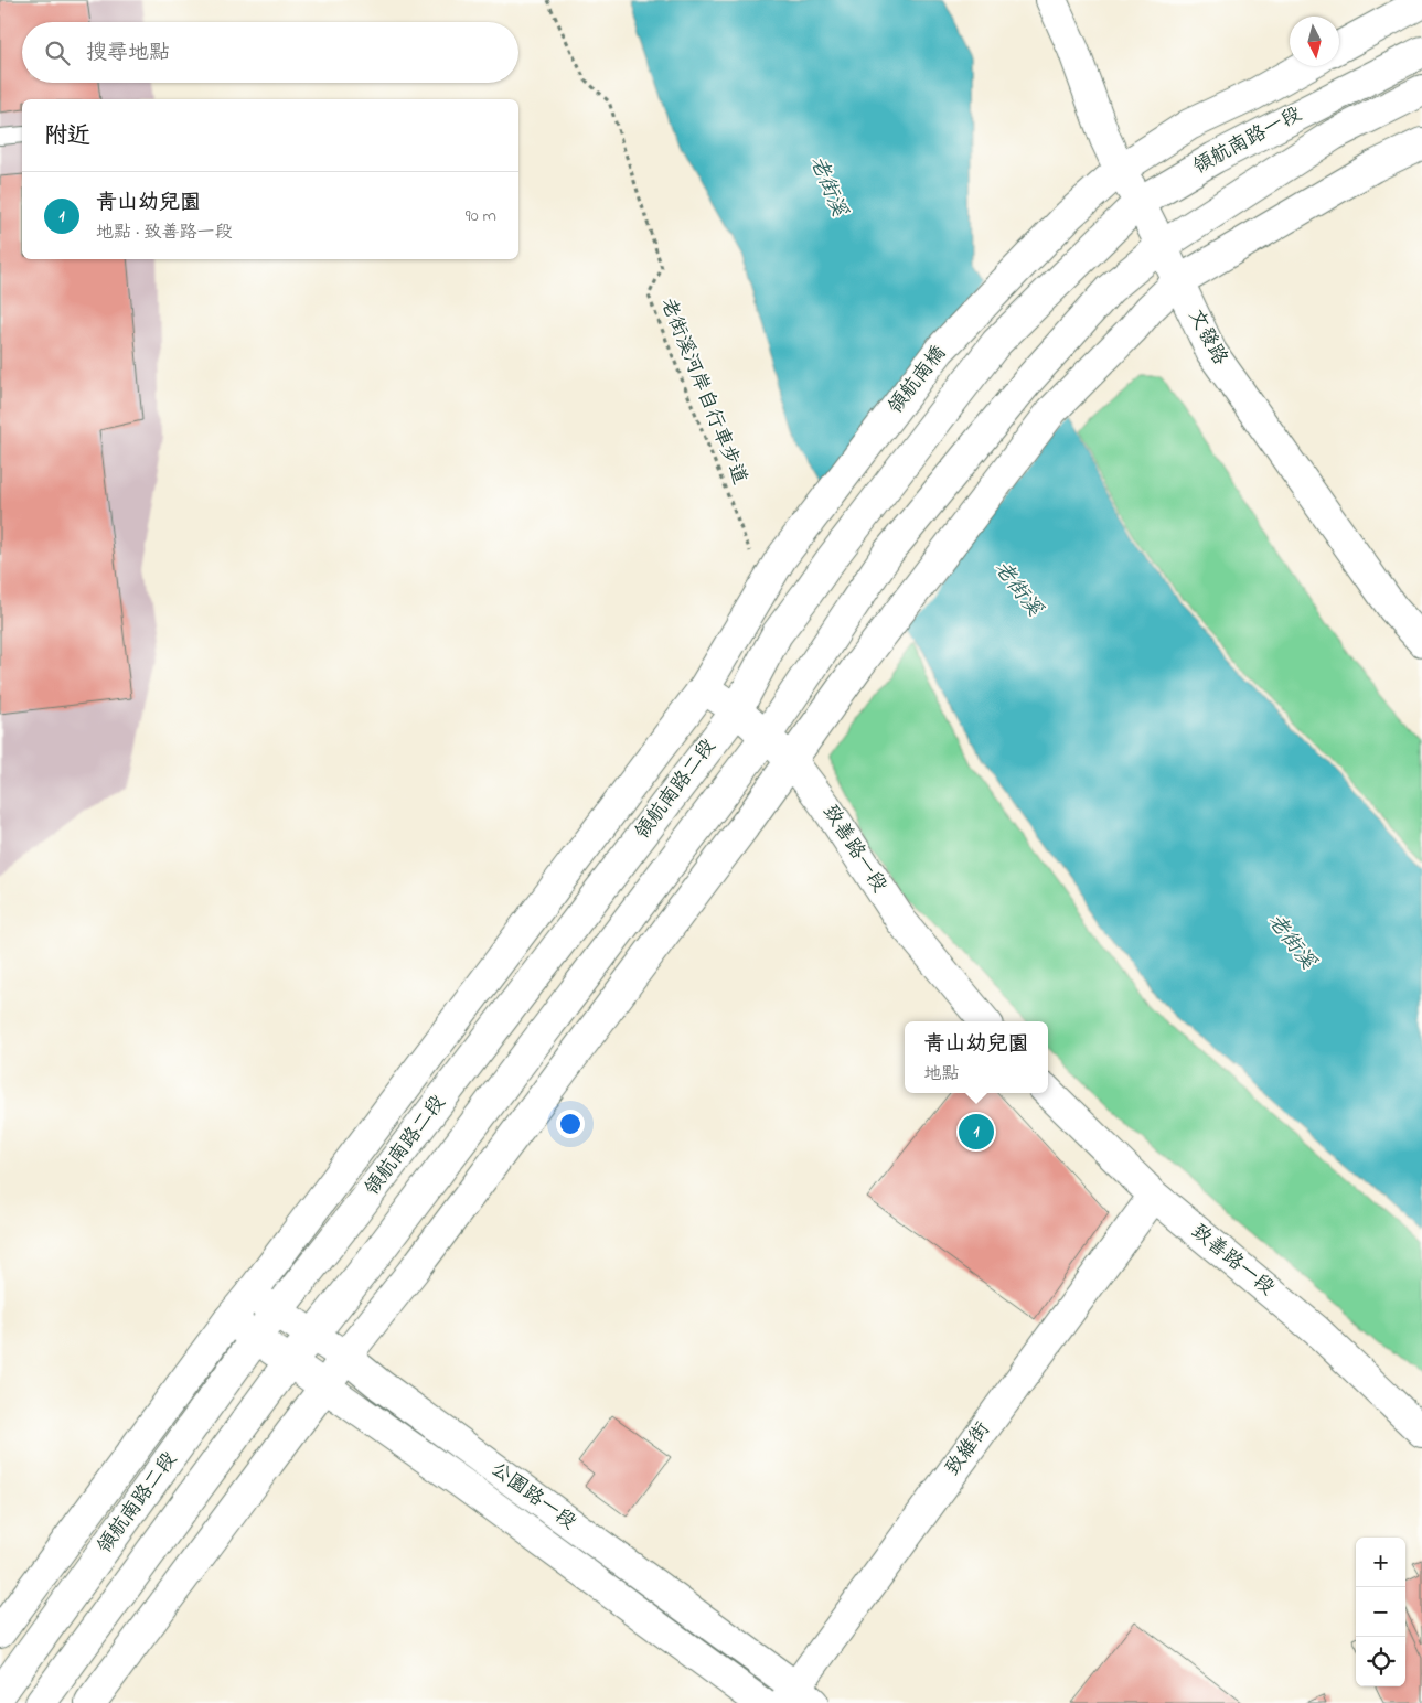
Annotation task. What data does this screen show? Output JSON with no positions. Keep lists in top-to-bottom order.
{
  "streets": {
    "street": [
      "領航南路一段",
      "文發路",
      "領航南橋",
      "領航南路二段",
      "致善路一段",
      "致維街",
      "公園路一段"
    ],
    "path": ["老街溪河岸自行車步道"]
  },
  "crossings": [
    ["領航南路一段", "文發路"],
    ["領航南路一段", "領航南橋"],
    ["領航南路一段", "領航南路二段"],
    ["領航南橋", "領航南路二段"],
    ["老街溪河岸自行車步道", "領航南路二段"],
    ["領航南路二段", "致善路一段"],
    ["領航南路二段", "公園路一段"],
    ["致善路一段", "致維街"],
    ["致維街", "公園路一段"]
  ],
  "water": ["老街溪"],
  "north": "bottom",
  "page": {
    "search": "搜尋地點",
    "heading": "附近",
    "list": [
      {
        "mark": "1",
        "name": "青山幼兒園",
        "note": "地點 · 致善路一段",
        "value": "90 m"
      }
    ],
    "popup": ["青山幼兒園", "地點"],
    "pins": "1",
    "map_buttons": ["+", "−"]
  }
}
